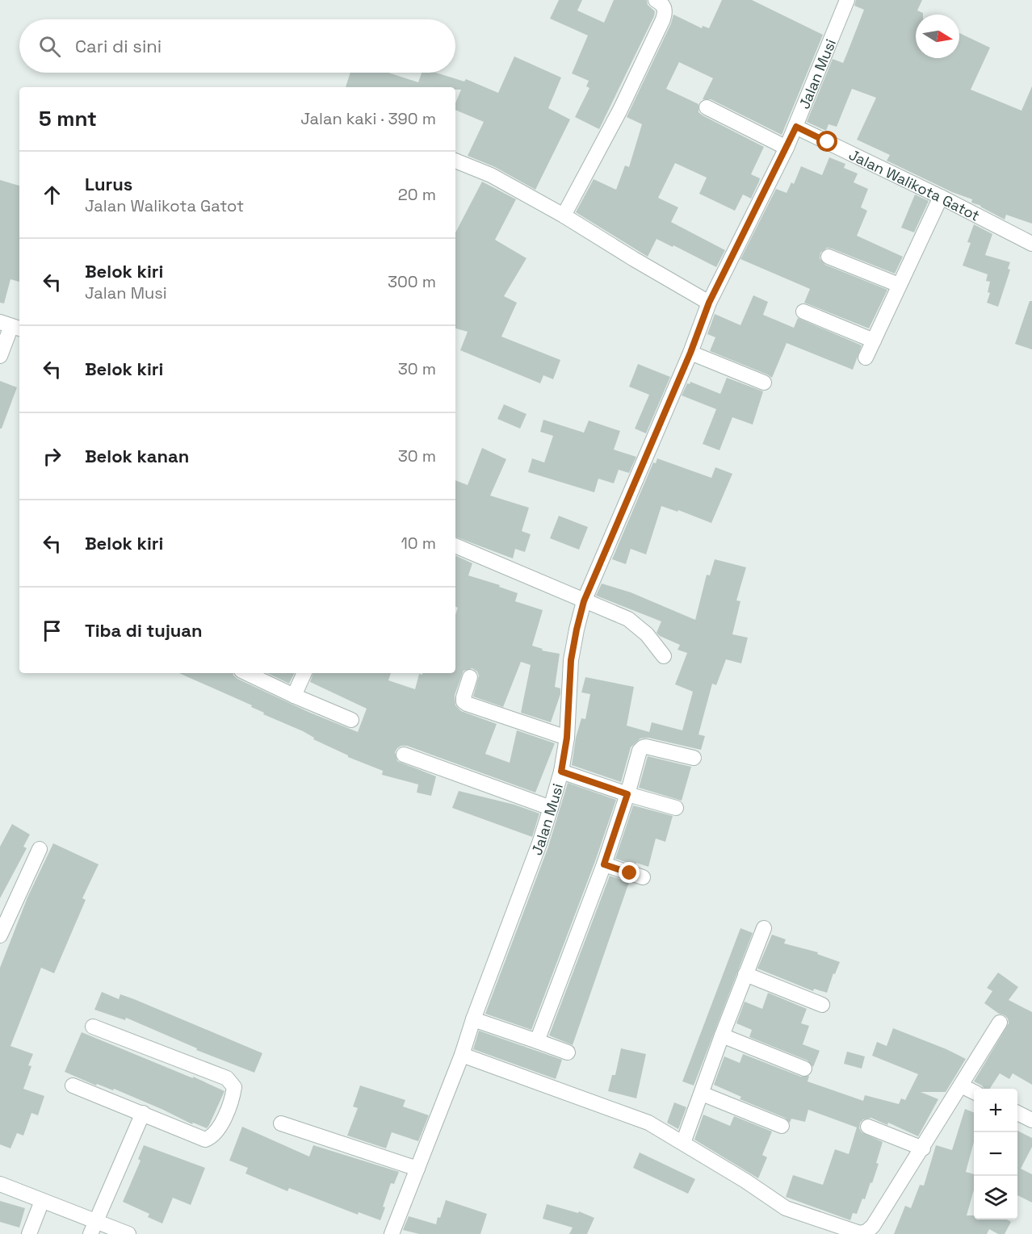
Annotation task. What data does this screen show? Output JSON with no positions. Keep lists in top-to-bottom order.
{
  "streets": {
    "street": ["Jalan Musi", "Jalan Walikota Gatot"]
  },
  "crossings": [
    ["Jalan Musi", "Jalan Walikota Gatot"]
  ],
  "north": "right",
  "page": {
    "search": "Cari di sini",
    "heading": ["5 mnt", "Jalan kaki · 390 m"],
    "list": [
      ["Lurus", "Jalan Walikota Gatot", "20 m"],
      ["Belok kiri", "Jalan Musi", "300 m"],
      ["Belok kiri", "30 m"],
      ["Belok kanan", "30 m"],
      ["Belok kiri", "10 m"],
      "Tiba di tujuan"
    ],
    "map_buttons": ["+", "−"]
  }
}
